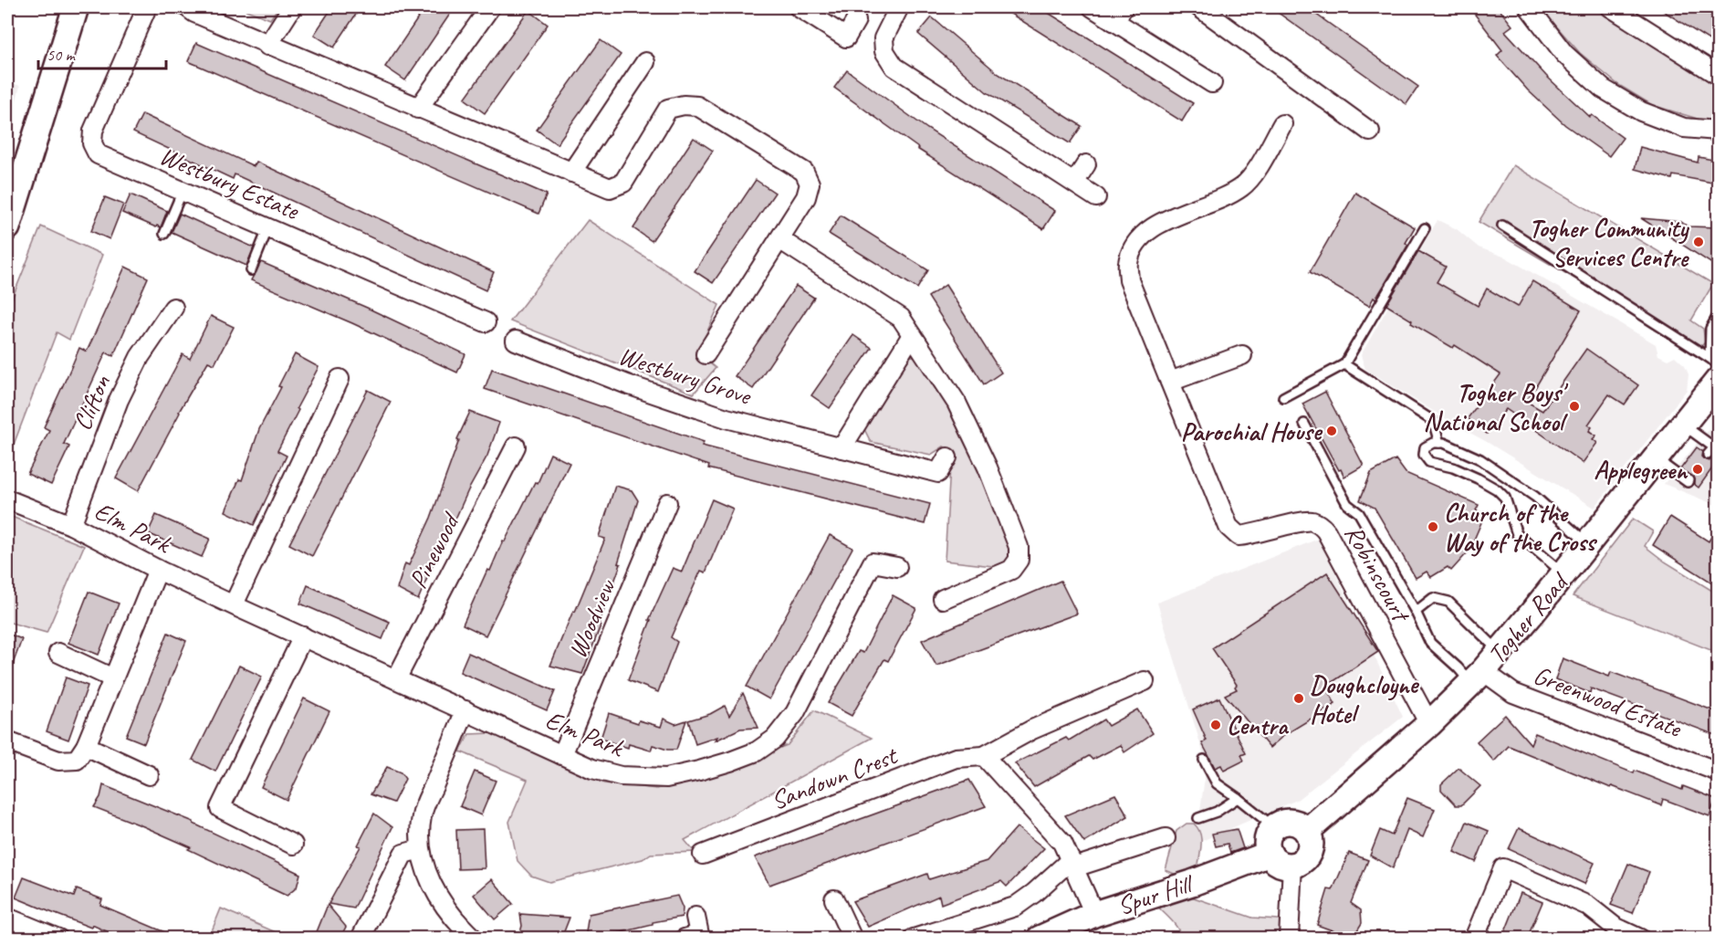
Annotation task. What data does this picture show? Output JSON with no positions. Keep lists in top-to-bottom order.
{
  "streets": {
    "street": [
      "Westbury Estate",
      "Westbury Grove",
      "Clifton",
      "Elm Park",
      "Pinewood",
      "Robinscourt",
      "Woodview",
      "Togher Road",
      "Greenwood Estate",
      "Sandown Crest",
      "Spur Hill"
    ]
  },
  "crossings": [
    ["Clifton", "Elm Park"],
    ["Elm Park", "Pinewood"],
    ["Elm Park", "Woodview"],
    ["Robinscourt", "Togher Road"],
    ["Togher Road", "Greenwood Estate"],
    ["Togher Road", "Spur Hill"]
  ],
  "places": [
    "Togher Community Services Centre",
    "Togher Boys' National School",
    "Parochial House",
    "Applegreen",
    "Church of the Way of the Cross",
    "Doughcloyne Hotel",
    "Centra"
  ],
  "scale_bar": "50 m"
}
